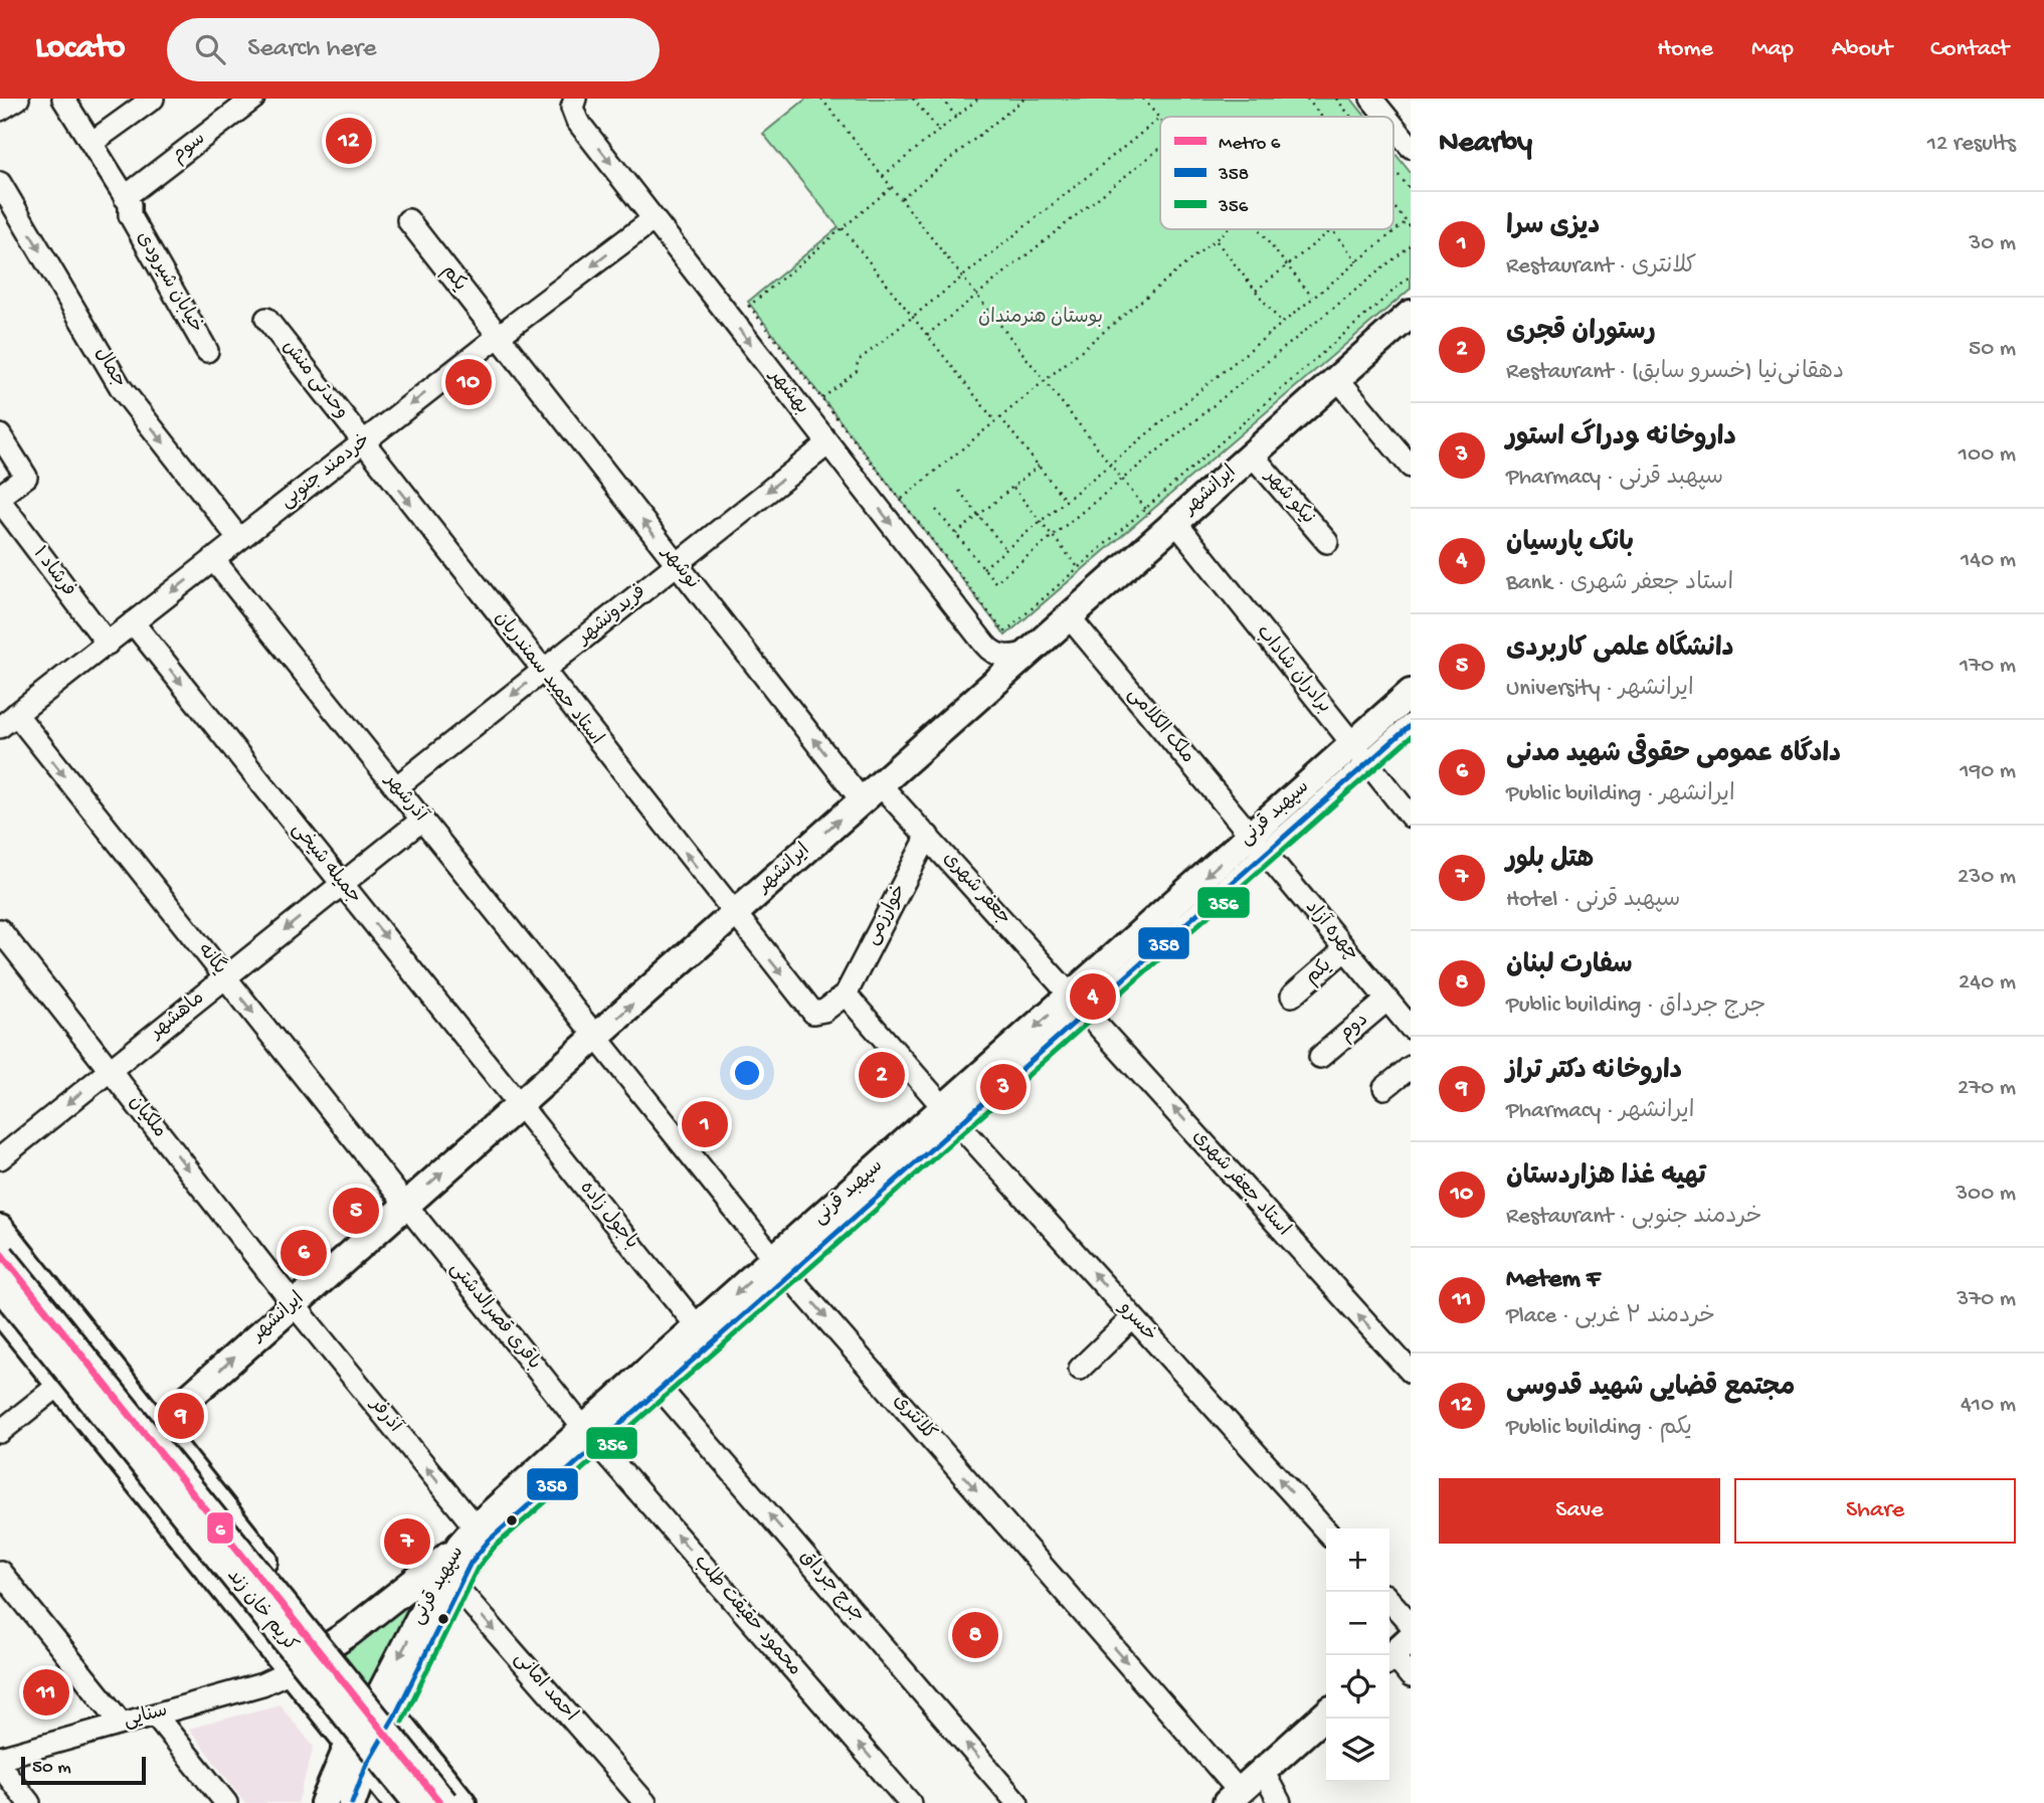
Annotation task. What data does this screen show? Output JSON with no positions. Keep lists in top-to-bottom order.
{
  "streets": {
    "main road": ["ایرانشهر", "سپهبد قرنی", "کریم خان زند"],
    "street": [
      "سوم",
      "یکم",
      "خیابان شیرودی",
      "جمال",
      "وحدتی منش",
      "بهشهر",
      "خردمند جنوبی",
      "نیکو شهر",
      "نوشهر",
      "فرشاد ۱",
      "فریدونشهر",
      "برادران شاداب",
      "استاد حمید سمندریان",
      "ملک الکلامی",
      "آذرشهر",
      "جمیله شیخی",
      "جعفر شهری",
      "خوارزمی",
      "چهره آزاد",
      "یگانه",
      "ماهشهر",
      "دوم",
      "ملکیان",
      "استاد جعفر شهری",
      "باجول زاده",
      "باقری قصرالدشتی",
      "خسرو",
      "آذرفر",
      "کلانتری",
      "جرج جرداق",
      "محمود حقیقت طلب",
      "احمد امانی",
      "سنایی"
    ]
  },
  "crossings": [
    ["سوم", "خیابان شیرودی"],
    ["یکم", "خردمند جنوبی"],
    ["یکم", "نوشهر"],
    ["یکم", "چهره آزاد"],
    ["جمال", "خردمند جنوبی"],
    ["وحدتی منش", "خردمند جنوبی"],
    ["وحدتی منش", "استاد حمید سمندریان"],
    ["بهشهر", "خردمند جنوبی"],
    ["بهشهر", "ایرانشهر"],
    ["بهشهر", "فریدونشهر"],
    ["خردمند جنوبی", "نوشهر"],
    ["خردمند جنوبی", "فرشاد ۱"],
    ["خردمند جنوبی", "استاد حمید سمندریان"],
    ["خردمند جنوبی", "آذرشهر"],
    ["خردمند جنوبی", "جمیله شیخی"],
    ["خردمند جنوبی", "یگانه"],
    ["ایرانشهر", "نیکو شهر"],
    ["ایرانشهر", "نوشهر"],
    ["ایرانشهر", "برادران شاداب"],
    ["ایرانشهر", "استاد حمید سمندریان"],
    ["ایرانشهر", "ملک الکلامی"],
    ["ایرانشهر", "آذرشهر"],
    ["ایرانشهر", "جمیله شیخی"],
    ["ایرانشهر", "جعفر شهری"],
    ["ایرانشهر", "یگانه"],
    ["ایرانشهر", "ملکیان"],
    ["ایرانشهر", "باجول زاده"],
    ["ایرانشهر", "باقری قصرالدشتی"],
    ["ایرانشهر", "آذرفر"],
    ["ایرانشهر", "کلانتری"],
    ["ایرانشهر", "کریم خان زند"],
    ["نوشهر", "فریدونشهر"],
    ["نوشهر", "جعفر شهری"],
    ["فریدونشهر", "استاد حمید سمندریان"],
    ["فریدونشهر", "آذرشهر"],
    ["برادران شاداب", "سپهبد قرنی"],
    ["استاد حمید سمندریان", "خوارزمی"],
    ["استاد حمید سمندریان", "خسرو"],
    ["ملک الکلامی", "سپهبد قرنی"],
    ["ملک الکلامی", "چهره آزاد"],
    ["آذرشهر", "ماهشهر"],
    ["آذرشهر", "کلانتری"],
    ["سپهبد قرنی", "جعفر شهری"],
    ["سپهبد قرنی", "چهره آزاد"],
    ["سپهبد قرنی", "استاد جعفر شهری"],
    ["سپهبد قرنی", "باجول زاده"],
    ["سپهبد قرنی", "باقری قصرالدشتی"],
    ["سپهبد قرنی", "خسرو"],
    ["سپهبد قرنی", "آذرفر"],
    ["سپهبد قرنی", "کلانتری"],
    ["سپهبد قرنی", "جرج جرداق"],
    ["سپهبد قرنی", "کریم خان زند"],
    ["سپهبد قرنی", "محمود حقیقت طلب"],
    ["سپهبد قرنی", "احمد امانی"],
    ["جمیله شیخی", "ماهشهر"],
    ["جمیله شیخی", "باجول زاده"],
    ["جعفر شهری", "خوارزمی"],
    ["جعفر شهری", "استاد جعفر شهری"],
    ["خوارزمی", "خسرو"],
    ["چهره آزاد", "دوم"],
    ["یگانه", "ماهشهر"],
    ["یگانه", "باقری قصرالدشتی"],
    ["ماهشهر", "ملکیان"],
    ["ملکیان", "آذرفر"],
    ["باقری قصرالدشتی", "محمود حقیقت طلب"],
    ["کریم خان زند", "سنایی"]
  ],
  "one_way": [
    "جمال",
    "بهشهر",
    "خردمند جنوبی",
    "ایرانشهر",
    "نوشهر",
    "فریدونشهر",
    "جمیله شیخی",
    "یگانه",
    "ماهشهر",
    "ملکیان",
    "استاد جعفر شهری",
    "خسرو",
    "آذرفر",
    "کلانتری",
    "جرج جرداق",
    "محمود حقیقت طلب",
    "احمد امانی"
  ],
  "parks": ["بوستان هنرمندان"],
  "lines": ["transit line 358", "transit line 356", "metro line 6"],
  "legend": ["Metro 6", "358", "356"],
  "scale_bar": "50 m",
  "page": {
    "header": "Locato",
    "search": "Search here",
    "nav": [
      "Home",
      "Map",
      "About",
      "Contact"
    ],
    "heading": ["Nearby", "12 results"],
    "pins": [
      "12",
      "10",
      "4",
      "2",
      "3",
      "1",
      "5",
      "6",
      "9",
      "7",
      "8",
      "11"
    ],
    "list": [
      {
        "mark": "1",
        "name": "دیزی سرا",
        "note": "Restaurant · کلانتری",
        "value": "30 m"
      },
      {
        "mark": "2",
        "name": "رستوران قجری",
        "note": "Restaurant · دهقانی‌نیا (خسرو سابق)",
        "value": "50 m"
      },
      {
        "mark": "3",
        "name": "داروخانه ودراگ استور",
        "note": "Pharmacy · سپهبد قرنی",
        "value": "100 m"
      },
      {
        "mark": "4",
        "name": "بانک پارسیان",
        "note": "Bank · استاد جعفر شهری",
        "value": "140 m"
      },
      {
        "mark": "5",
        "name": "دانشگاه علمی کاربردی",
        "note": "University · ایرانشهر",
        "value": "170 m"
      },
      {
        "mark": "6",
        "name": "دادگاه عمومی حقوقی شهید مدنی",
        "note": "Public building · ایرانشهر",
        "value": "190 m"
      },
      {
        "mark": "7",
        "name": "هتل بلور",
        "note": "Hotel · سپهبد قرنی",
        "value": "230 m"
      },
      {
        "mark": "8",
        "name": "سفارت لبنان",
        "note": "Public building · جرج جرداق",
        "value": "240 m"
      },
      {
        "mark": "9",
        "name": "داروخانه دکتر تراز",
        "note": "Pharmacy · ایرانشهر",
        "value": "270 m"
      },
      {
        "mark": "10",
        "name": "تهیه غذا هزاردستان",
        "note": "Restaurant · خردمند جنوبی",
        "value": "300 m"
      },
      {
        "mark": "11",
        "name": "Metem F",
        "note": "Place · خردمند ۲ غربی",
        "value": "370 m"
      },
      {
        "mark": "12",
        "name": "مجتمع قضایی شهید قدوسی",
        "note": "Public building · یکم",
        "value": "410 m"
      }
    ],
    "buttons": ["Save", "Share"],
    "map_buttons": ["+", "−"],
    "scale": "50 m"
  }
}
